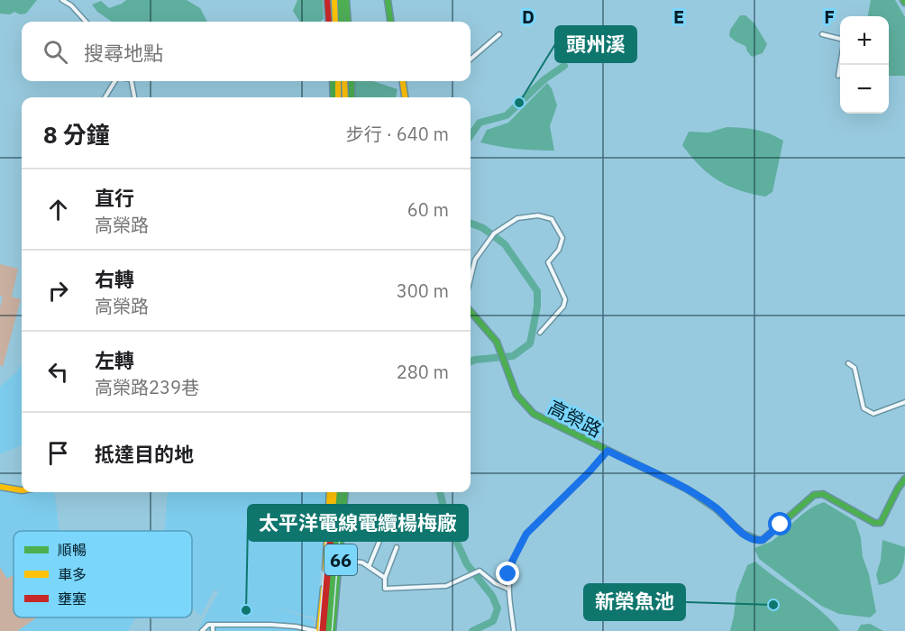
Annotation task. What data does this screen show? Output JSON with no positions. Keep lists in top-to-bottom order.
{
  "streets": {
    "main road": ["高榮路", "66"]
  },
  "places": ["頭州溪", "新榮魚池", "太平洋電線電纜楊梅廠"],
  "legend": ["順暢", "車多", "壅塞"],
  "page": {
    "map_buttons": ["+", "−"],
    "search": "搜尋地點",
    "heading": ["8 分鐘", "步行 · 640 m"],
    "list": [
      ["直行", "高榮路", "60 m"],
      ["右轉", "高榮路", "300 m"],
      ["左轉", "高榮路239巷", "280 m"],
      "抵達目的地"
    ]
  },
  "grid": {
    "columns": ["D", "E", "F"]
  }
}
